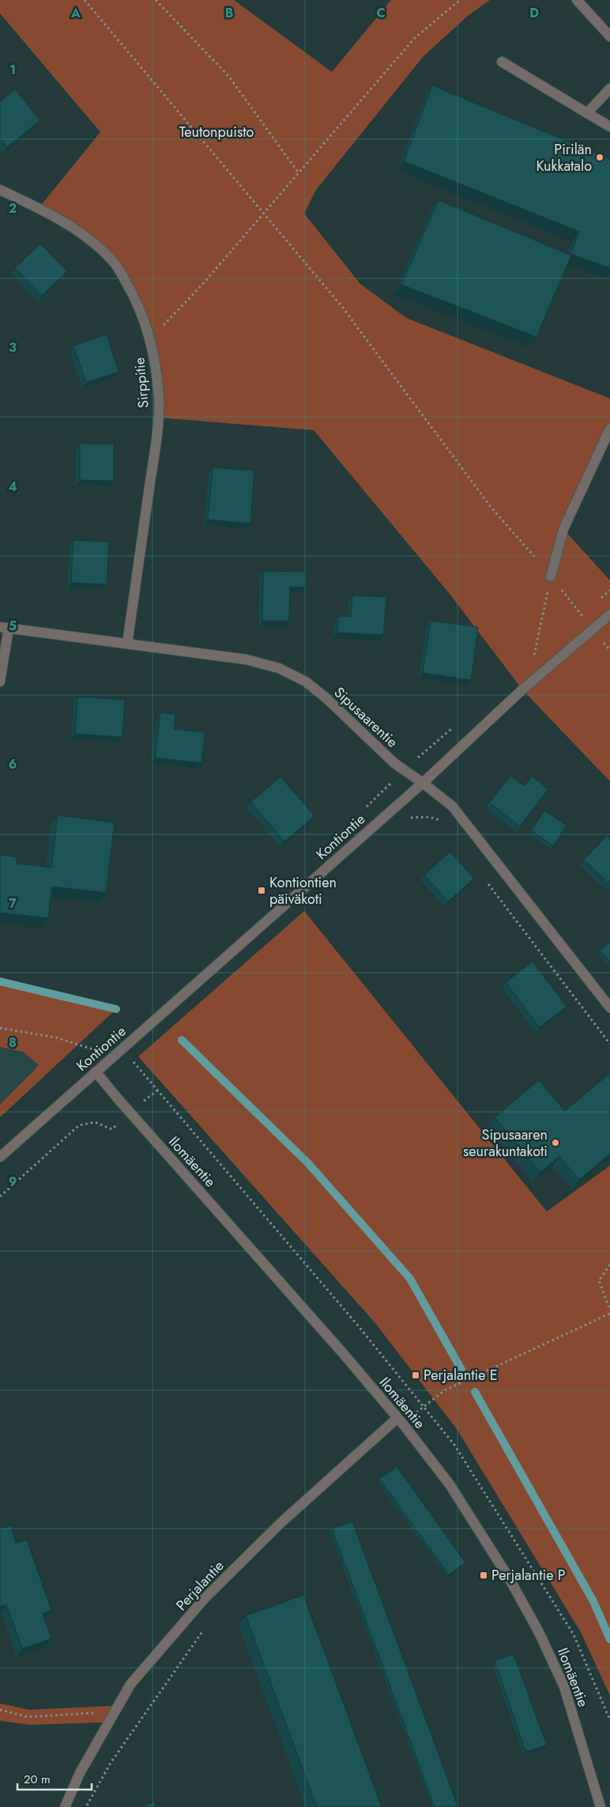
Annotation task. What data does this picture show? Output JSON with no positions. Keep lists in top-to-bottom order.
{
  "streets": {
    "street": [
      "Sirppitie",
      "Sipusaarentie",
      "Kontiontie",
      "Ilomäentie",
      "Perjalantie"
    ]
  },
  "crossings": [
    ["Sirppitie", "Sipusaarentie"],
    ["Sipusaarentie", "Kontiontie"],
    ["Kontiontie", "Ilomäentie"],
    ["Ilomäentie", "Perjalantie"]
  ],
  "parks": ["Teutonpuisto"],
  "places": {
    "other": ["Pirilän Kukkatalo", "Sipusaaren seurakuntakoti"],
    "transit": ["Kontiontien päiväkoti", "Perjalantie E", "Perjalantie P"]
  },
  "scale_bar": "20 m",
  "grid": {
    "columns": [
      "A",
      "B",
      "C",
      "D"
    ],
    "rows": [
      "1",
      "2",
      "3",
      "4",
      "5",
      "6",
      "7",
      "8",
      "9"
    ]
  }
}
